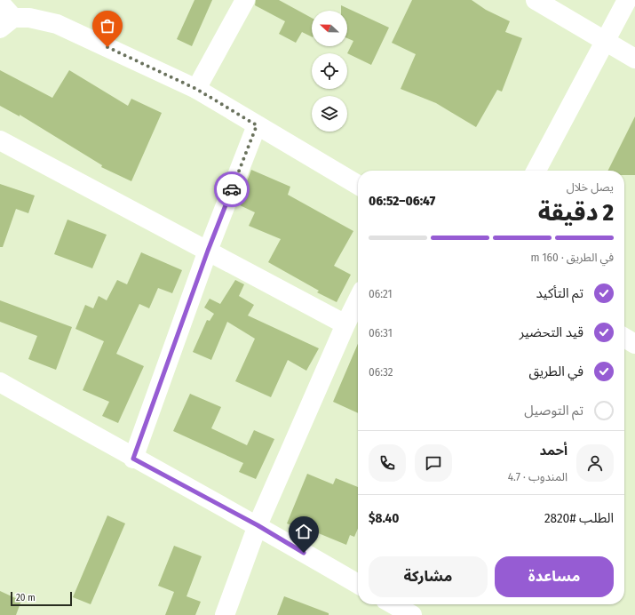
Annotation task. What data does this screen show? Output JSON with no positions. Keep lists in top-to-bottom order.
{
  "scale_bar": "20 m",
  "north": "left",
  "page": {
    "heading": ["2 دقيقة", "يصل خلال", "06:47–06:52"],
    "panel": [
      "أحمد",
      "المندوب · 4.7",
      "الطلب #2820",
      "$8.40"
    ],
    "bar": "في الطريق · 160 m",
    "list": [
      ["تم التأكيد", "06:21"],
      ["قيد التحضير", "06:31"],
      ["في الطريق", "06:32"],
      "تم التوصيل"
    ],
    "buttons": ["مساعدة", "مشاركة"],
    "scale": "20 m"
  }
}
